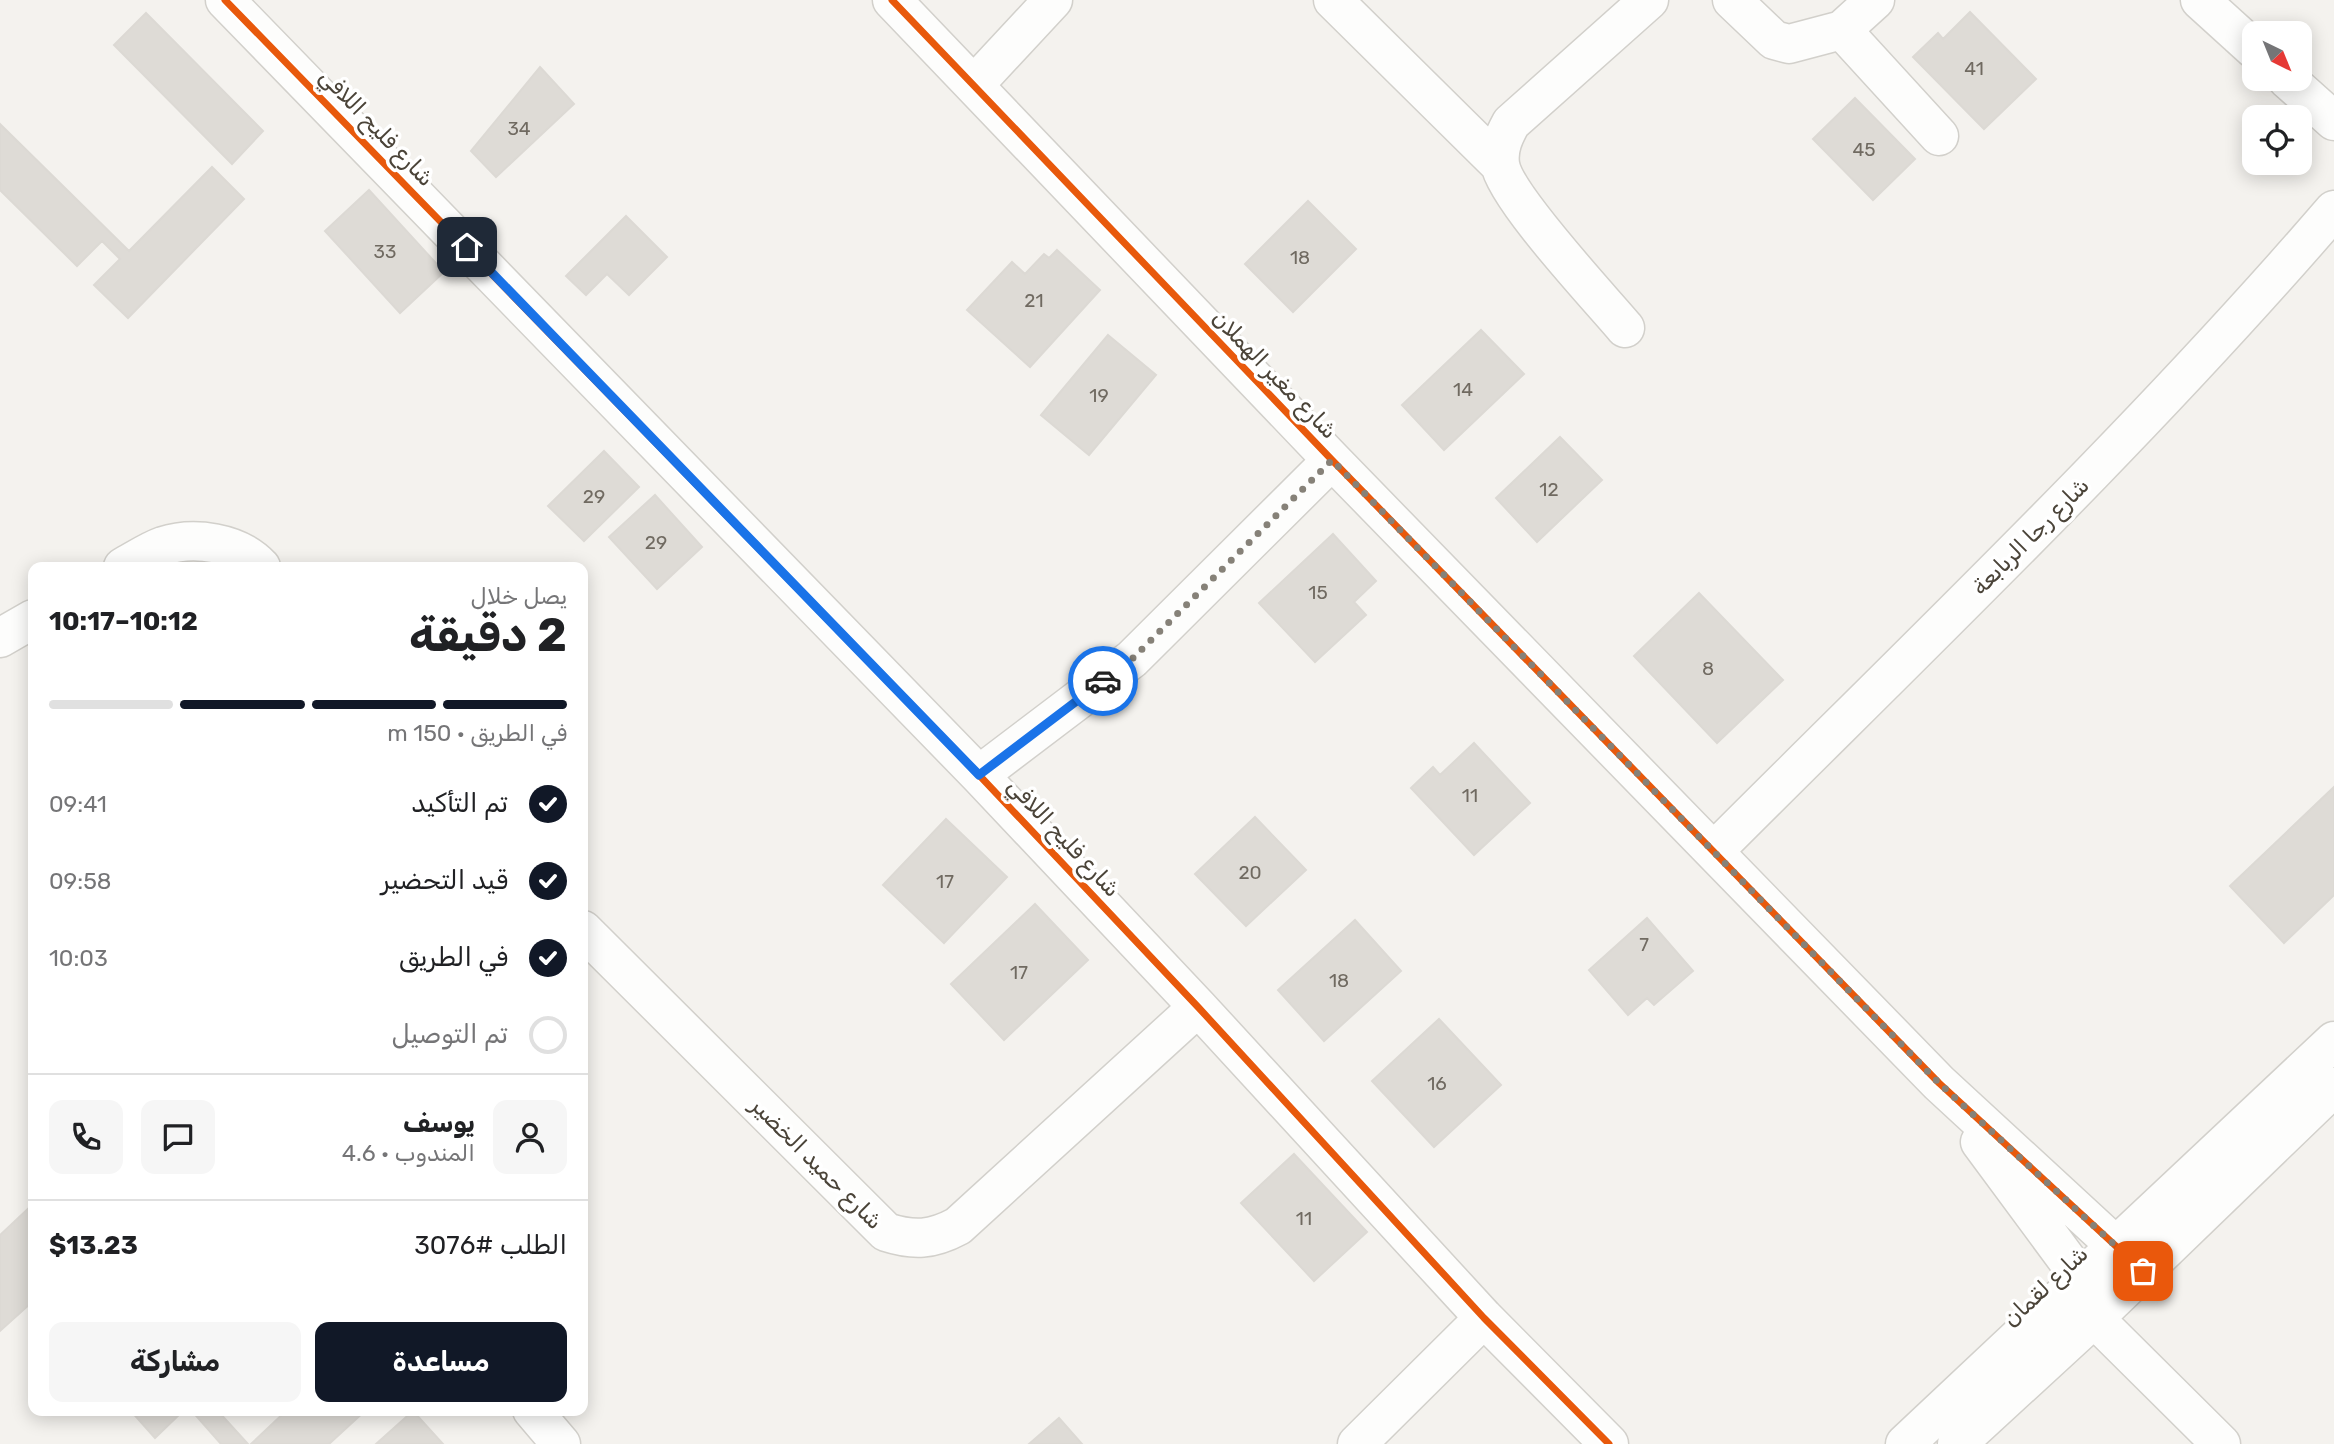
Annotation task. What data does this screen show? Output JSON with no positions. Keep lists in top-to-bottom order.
{
  "streets": {
    "street": [
      "شارع فليح اللافي",
      "شارع مغير الهملان",
      "شارع رجا الربابعة",
      "شارع حميد الخضير",
      "شارع لقمان"
    ]
  },
  "crossings": [
    ["شارع فليح اللافي", "شارع حميد الخضير"],
    ["شارع مغير الهملان", "شارع رجا الربابعة"],
    ["شارع مغير الهملان", "شارع لقمان"]
  ],
  "house_numbers": [
    "41",
    "34",
    "45",
    "33",
    "18",
    "21",
    "14",
    "19",
    "12",
    "29",
    "29",
    "15",
    "8",
    "11",
    "20",
    "17",
    "7",
    "17",
    "18",
    "16",
    "11"
  ],
  "north": "bottom right",
  "page": {
    "heading": ["2 دقيقة", "يصل خلال", "10:12–10:17"],
    "panel": [
      "يوسف",
      "المندوب · 4.6",
      "الطلب #3076",
      "$13.23"
    ],
    "bar": "في الطريق · 150 m",
    "list": [
      ["تم التأكيد", "09:41"],
      ["قيد التحضير", "09:58"],
      ["في الطريق", "10:03"],
      "تم التوصيل"
    ],
    "buttons": ["مساعدة", "مشاركة"]
  }
}
